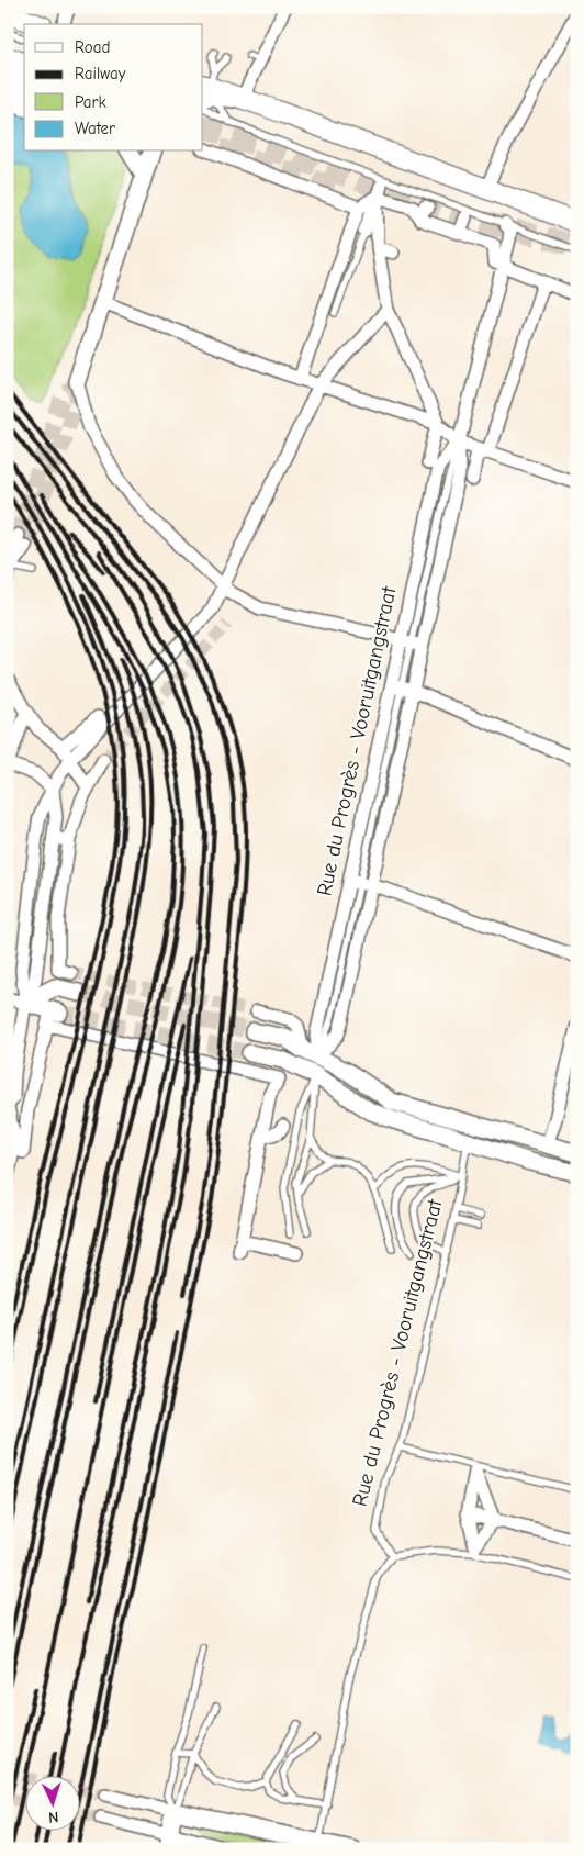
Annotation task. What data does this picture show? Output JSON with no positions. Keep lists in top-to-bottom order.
{
  "streets": {
    "street": ["Rue du Progrès - Vooruitgangstraat"]
  },
  "legend": [
    "Road",
    "Railway",
    "Park",
    "Water"
  ],
  "north": "bottom"
}
